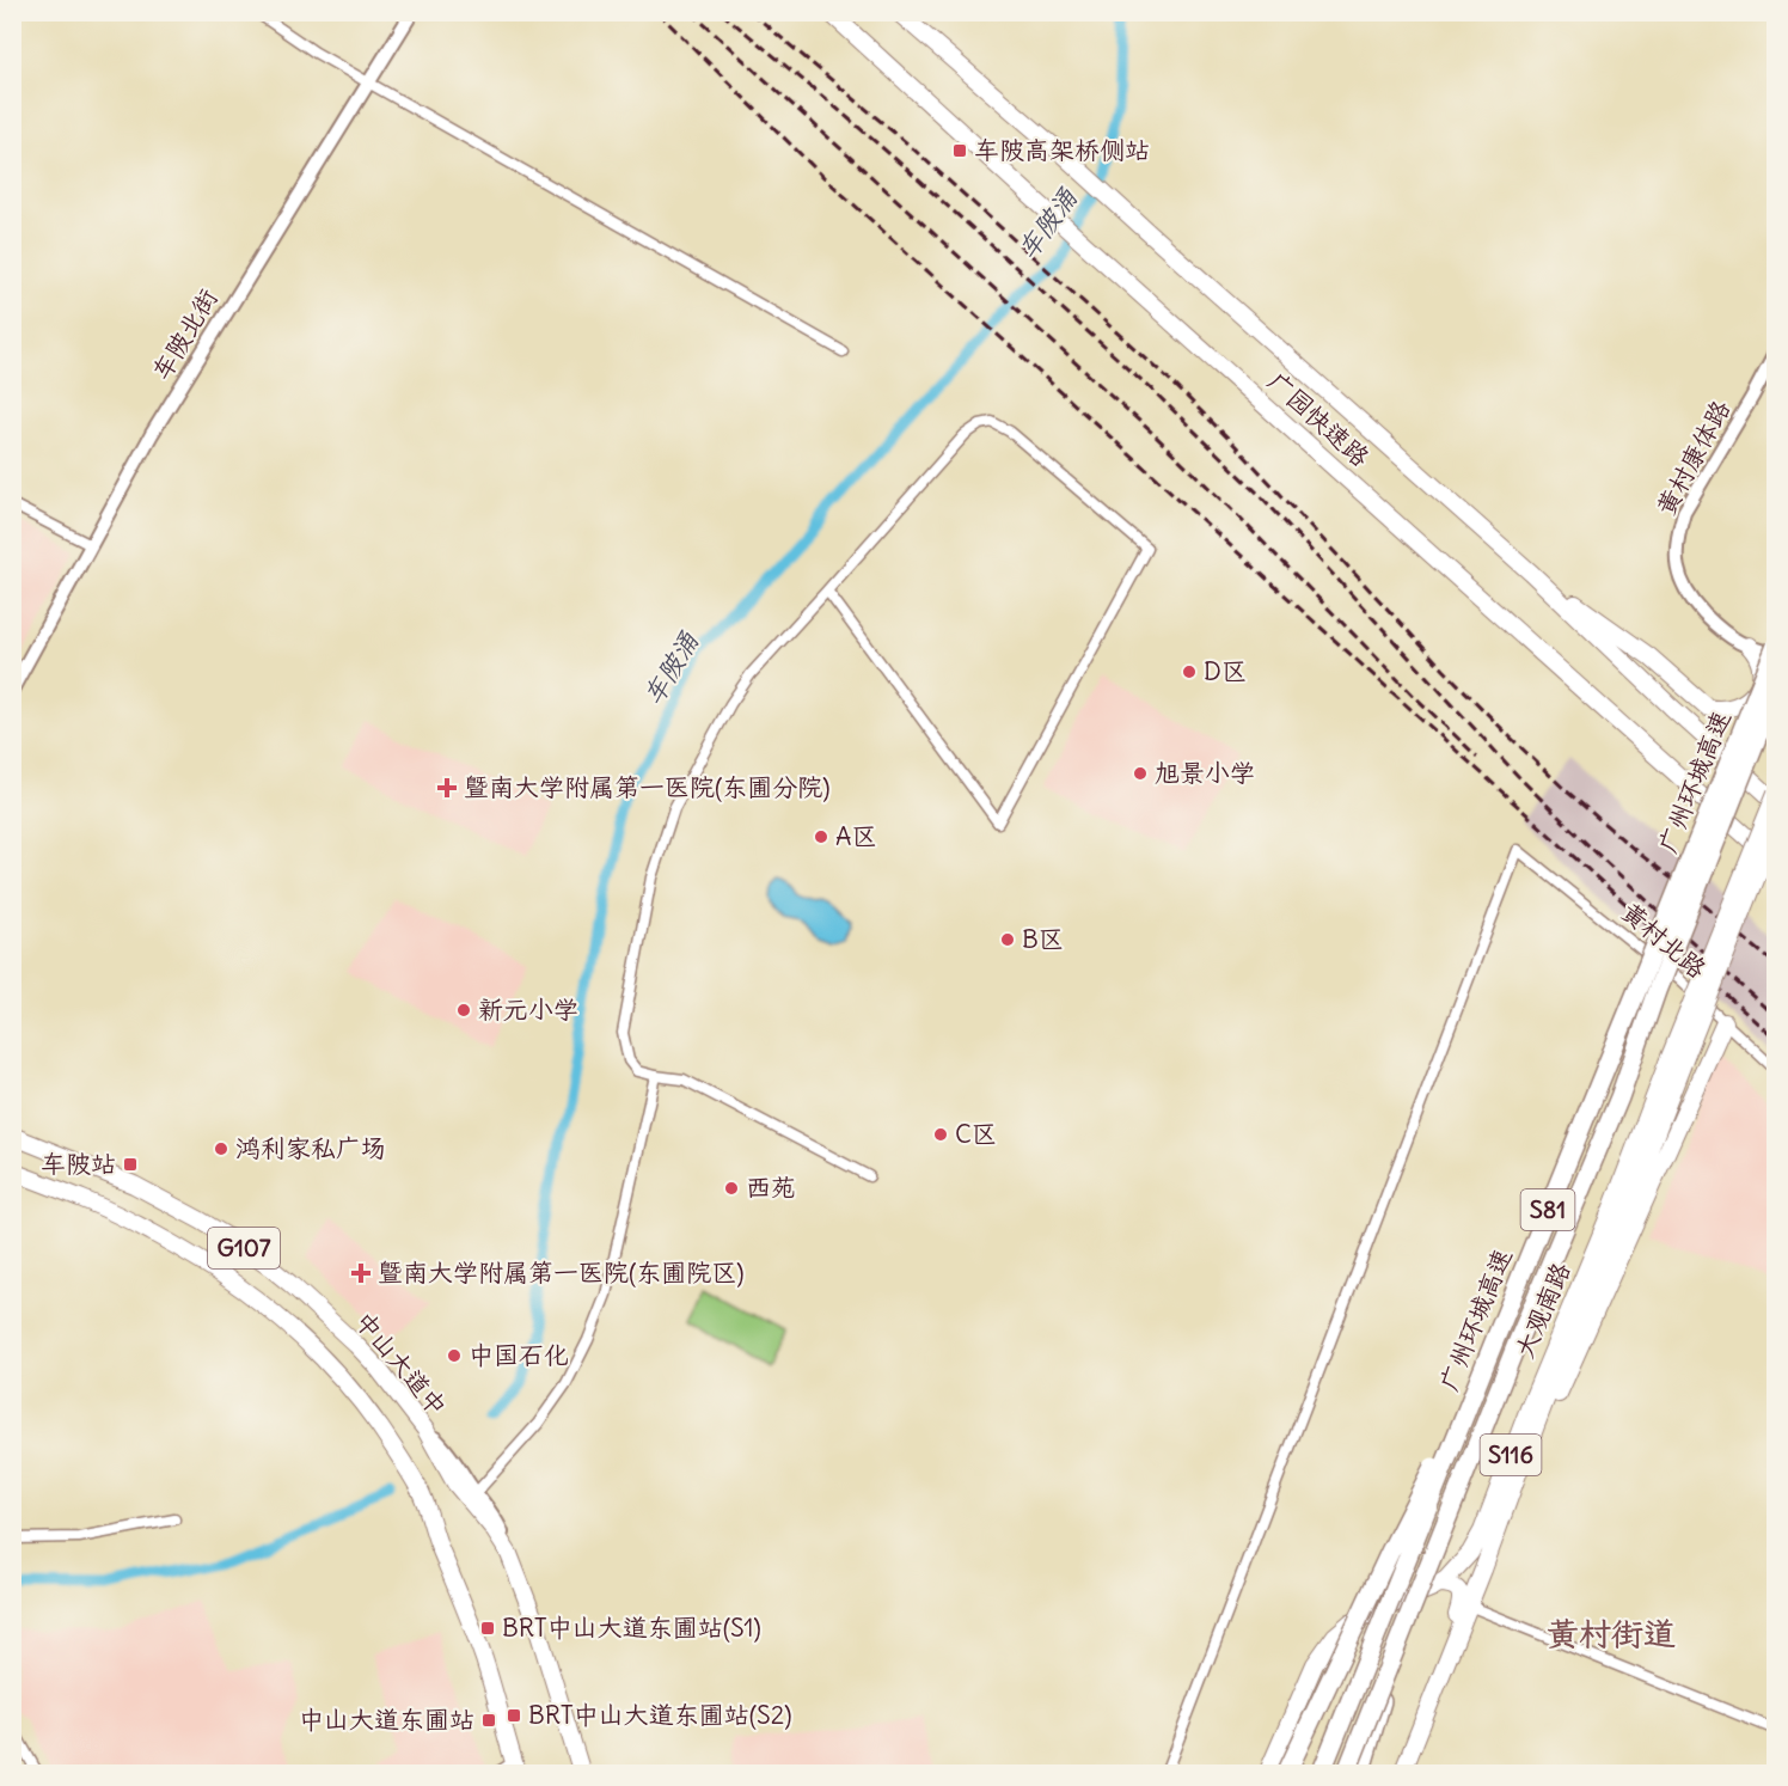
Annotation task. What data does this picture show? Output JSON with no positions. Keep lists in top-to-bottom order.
{
  "streets": {
    "highway": ["广州环城高速", "S81"],
    "main road": [
      "广园快速路",
      "G107",
      "大观南路",
      "中山大道中",
      "S116"
    ],
    "street": ["车陂北街", "黄村康体路", "黄村北路"]
  },
  "districts": ["黄村街道"],
  "water": ["车陂涌"],
  "places": {
    "transit": [
      "车陂高架桥侧站",
      "车陂站",
      "BRT中山大道东圃站(S1)",
      "BRT中山大道东圃站(S2)",
      "中山大道东圃站"
    ],
    "other": [
      "D区",
      "旭景小学",
      "A区",
      "B区",
      "新元小学",
      "C区",
      "鸿利家私广场",
      "西苑",
      "中国石化"
    ],
    "health": ["暨南大学附属第一医院(东圃分院)", "暨南大学附属第一医院(东圃院区)"]
  }
}
